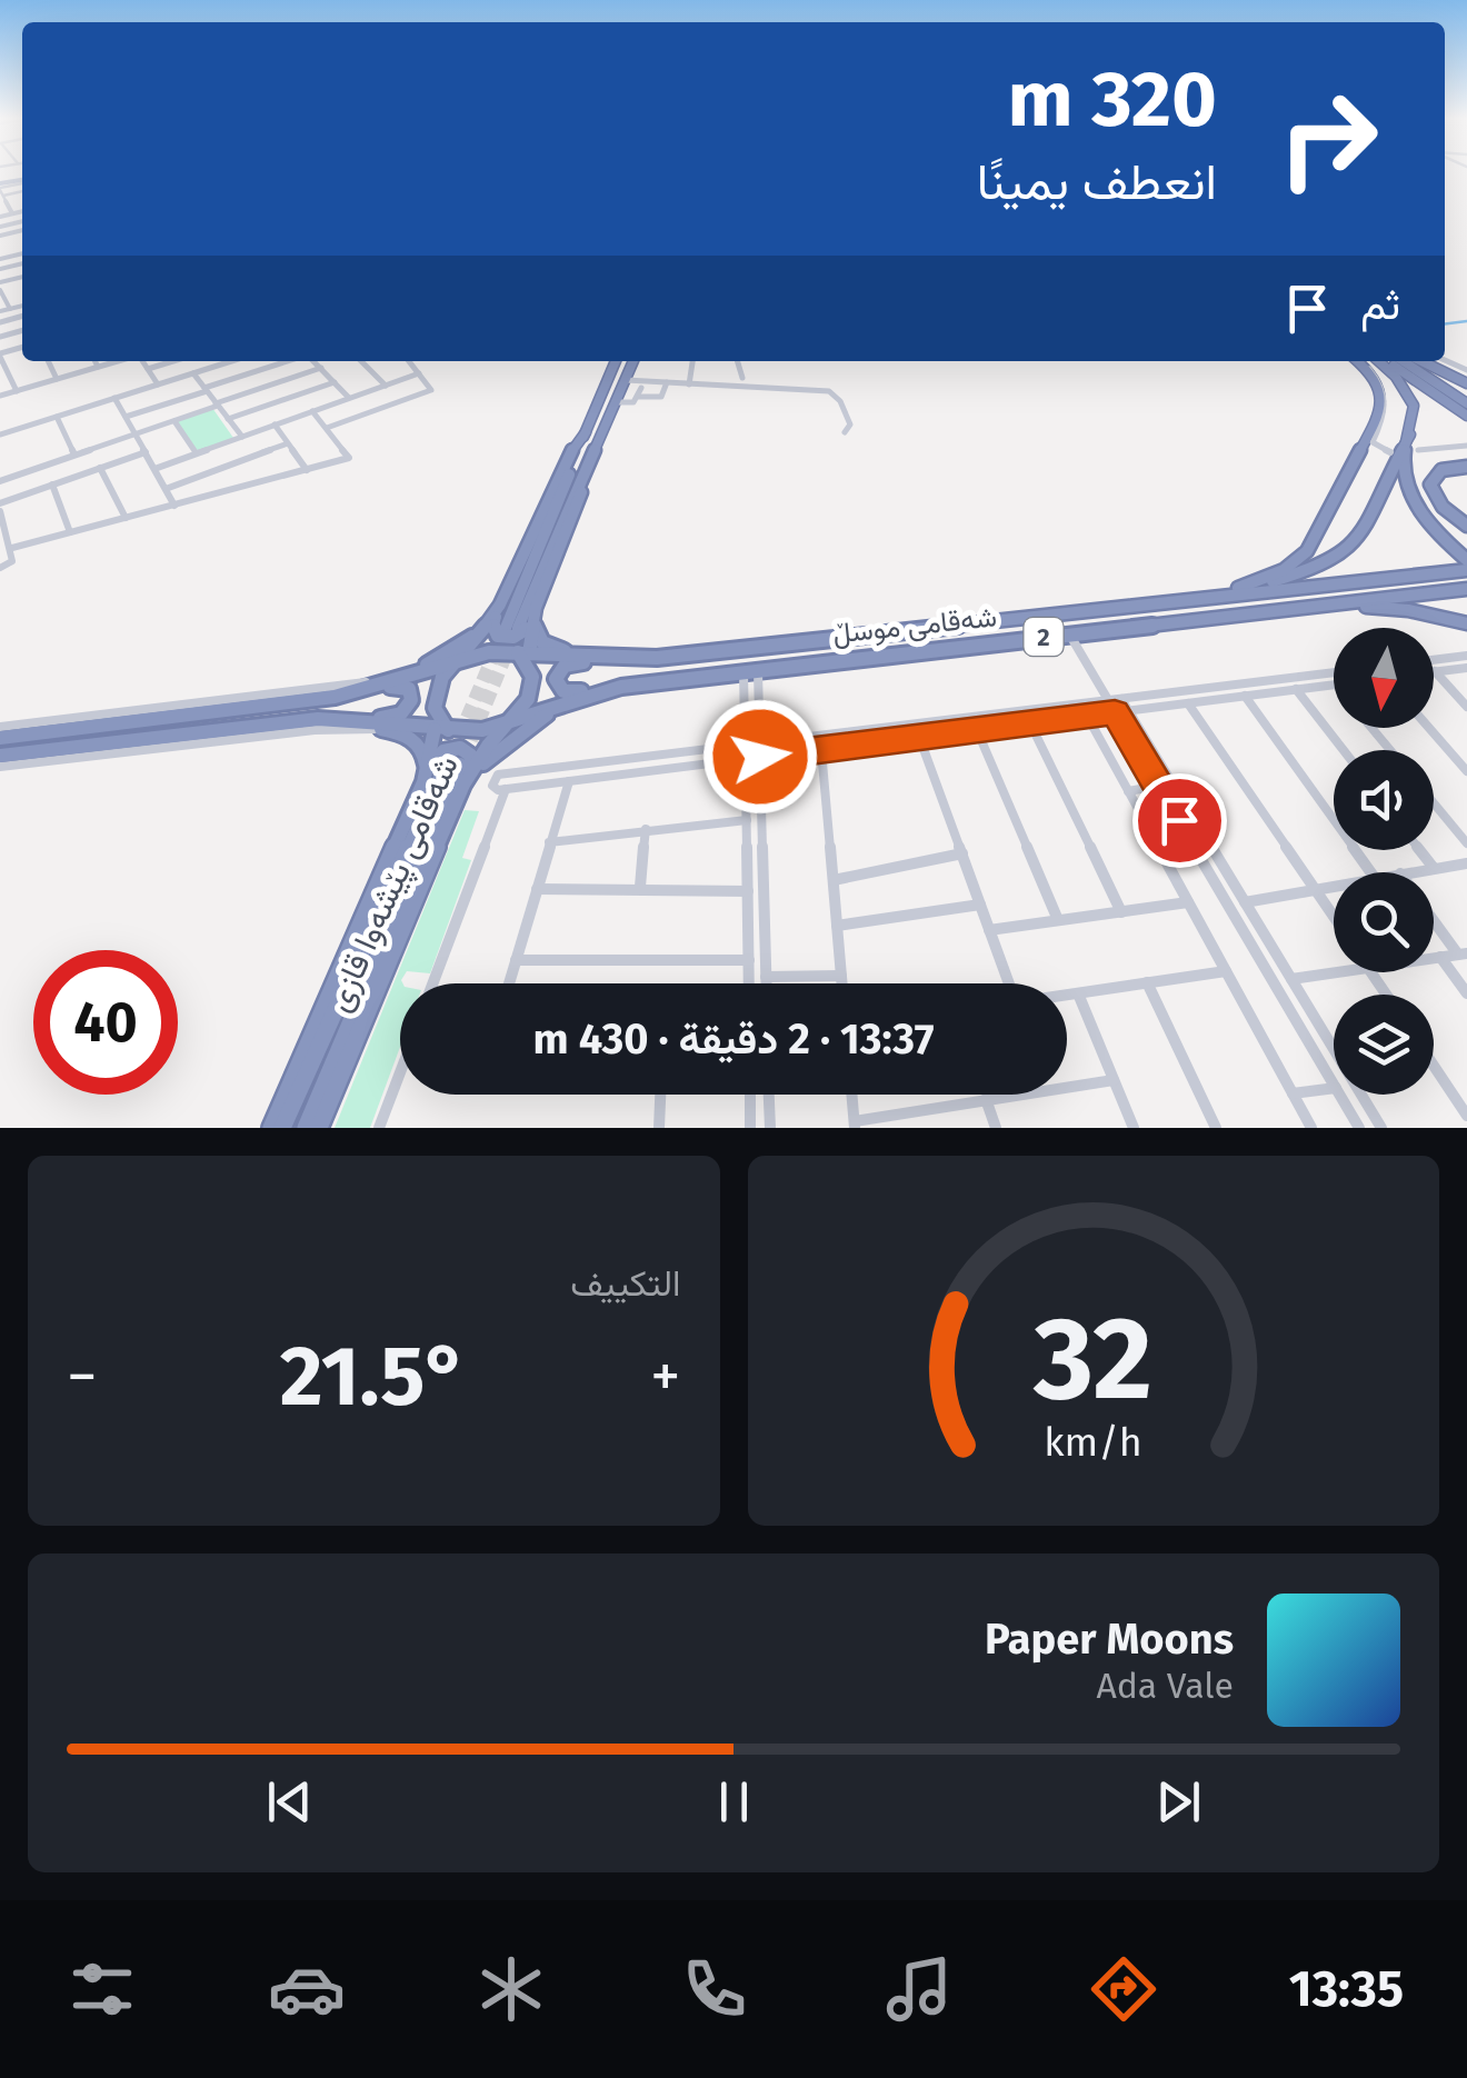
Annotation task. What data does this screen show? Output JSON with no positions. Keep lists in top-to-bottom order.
{
  "streets": {
    "highway": ["شەقامی موسڵ", "2", "شەقامی پێشەوا قازی"]
  },
  "crossings": [
    ["شەقامی موسڵ", "شەقامی پێشەوا قازی"]
  ],
  "north": "bottom",
  "page": {
    "turn": ["320 m", "انعطف يمينًا"],
    "then": "ثم",
    "limit": "40",
    "trip": "13:37 · 2 دقيقة · 430 m",
    "tile": "التكييف",
    "heat": ["−", "21.5°", "+"],
    "song": ["Paper Moons", "Ada Vale"],
    "tabs": "13:35",
    "gauge": ["32", "km/h"]
  }
}
